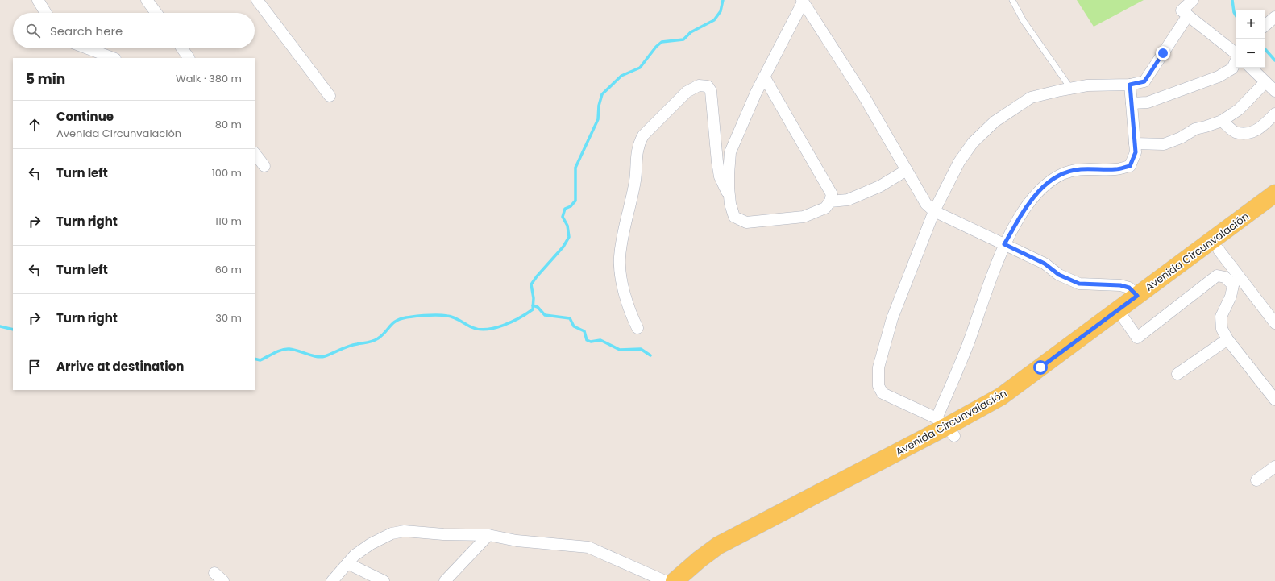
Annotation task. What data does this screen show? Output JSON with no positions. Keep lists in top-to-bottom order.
{
  "streets": {
    "main road": ["Avenida Circunvalación"]
  },
  "page": {
    "map_buttons": ["+", "−"],
    "search": "Search here",
    "heading": ["5 min", "Walk · 380 m"],
    "list": [
      ["Continue", "Avenida Circunvalación", "80 m"],
      ["Turn left", "100 m"],
      ["Turn right", "110 m"],
      ["Turn left", "60 m"],
      ["Turn right", "30 m"],
      "Arrive at destination"
    ]
  }
}
